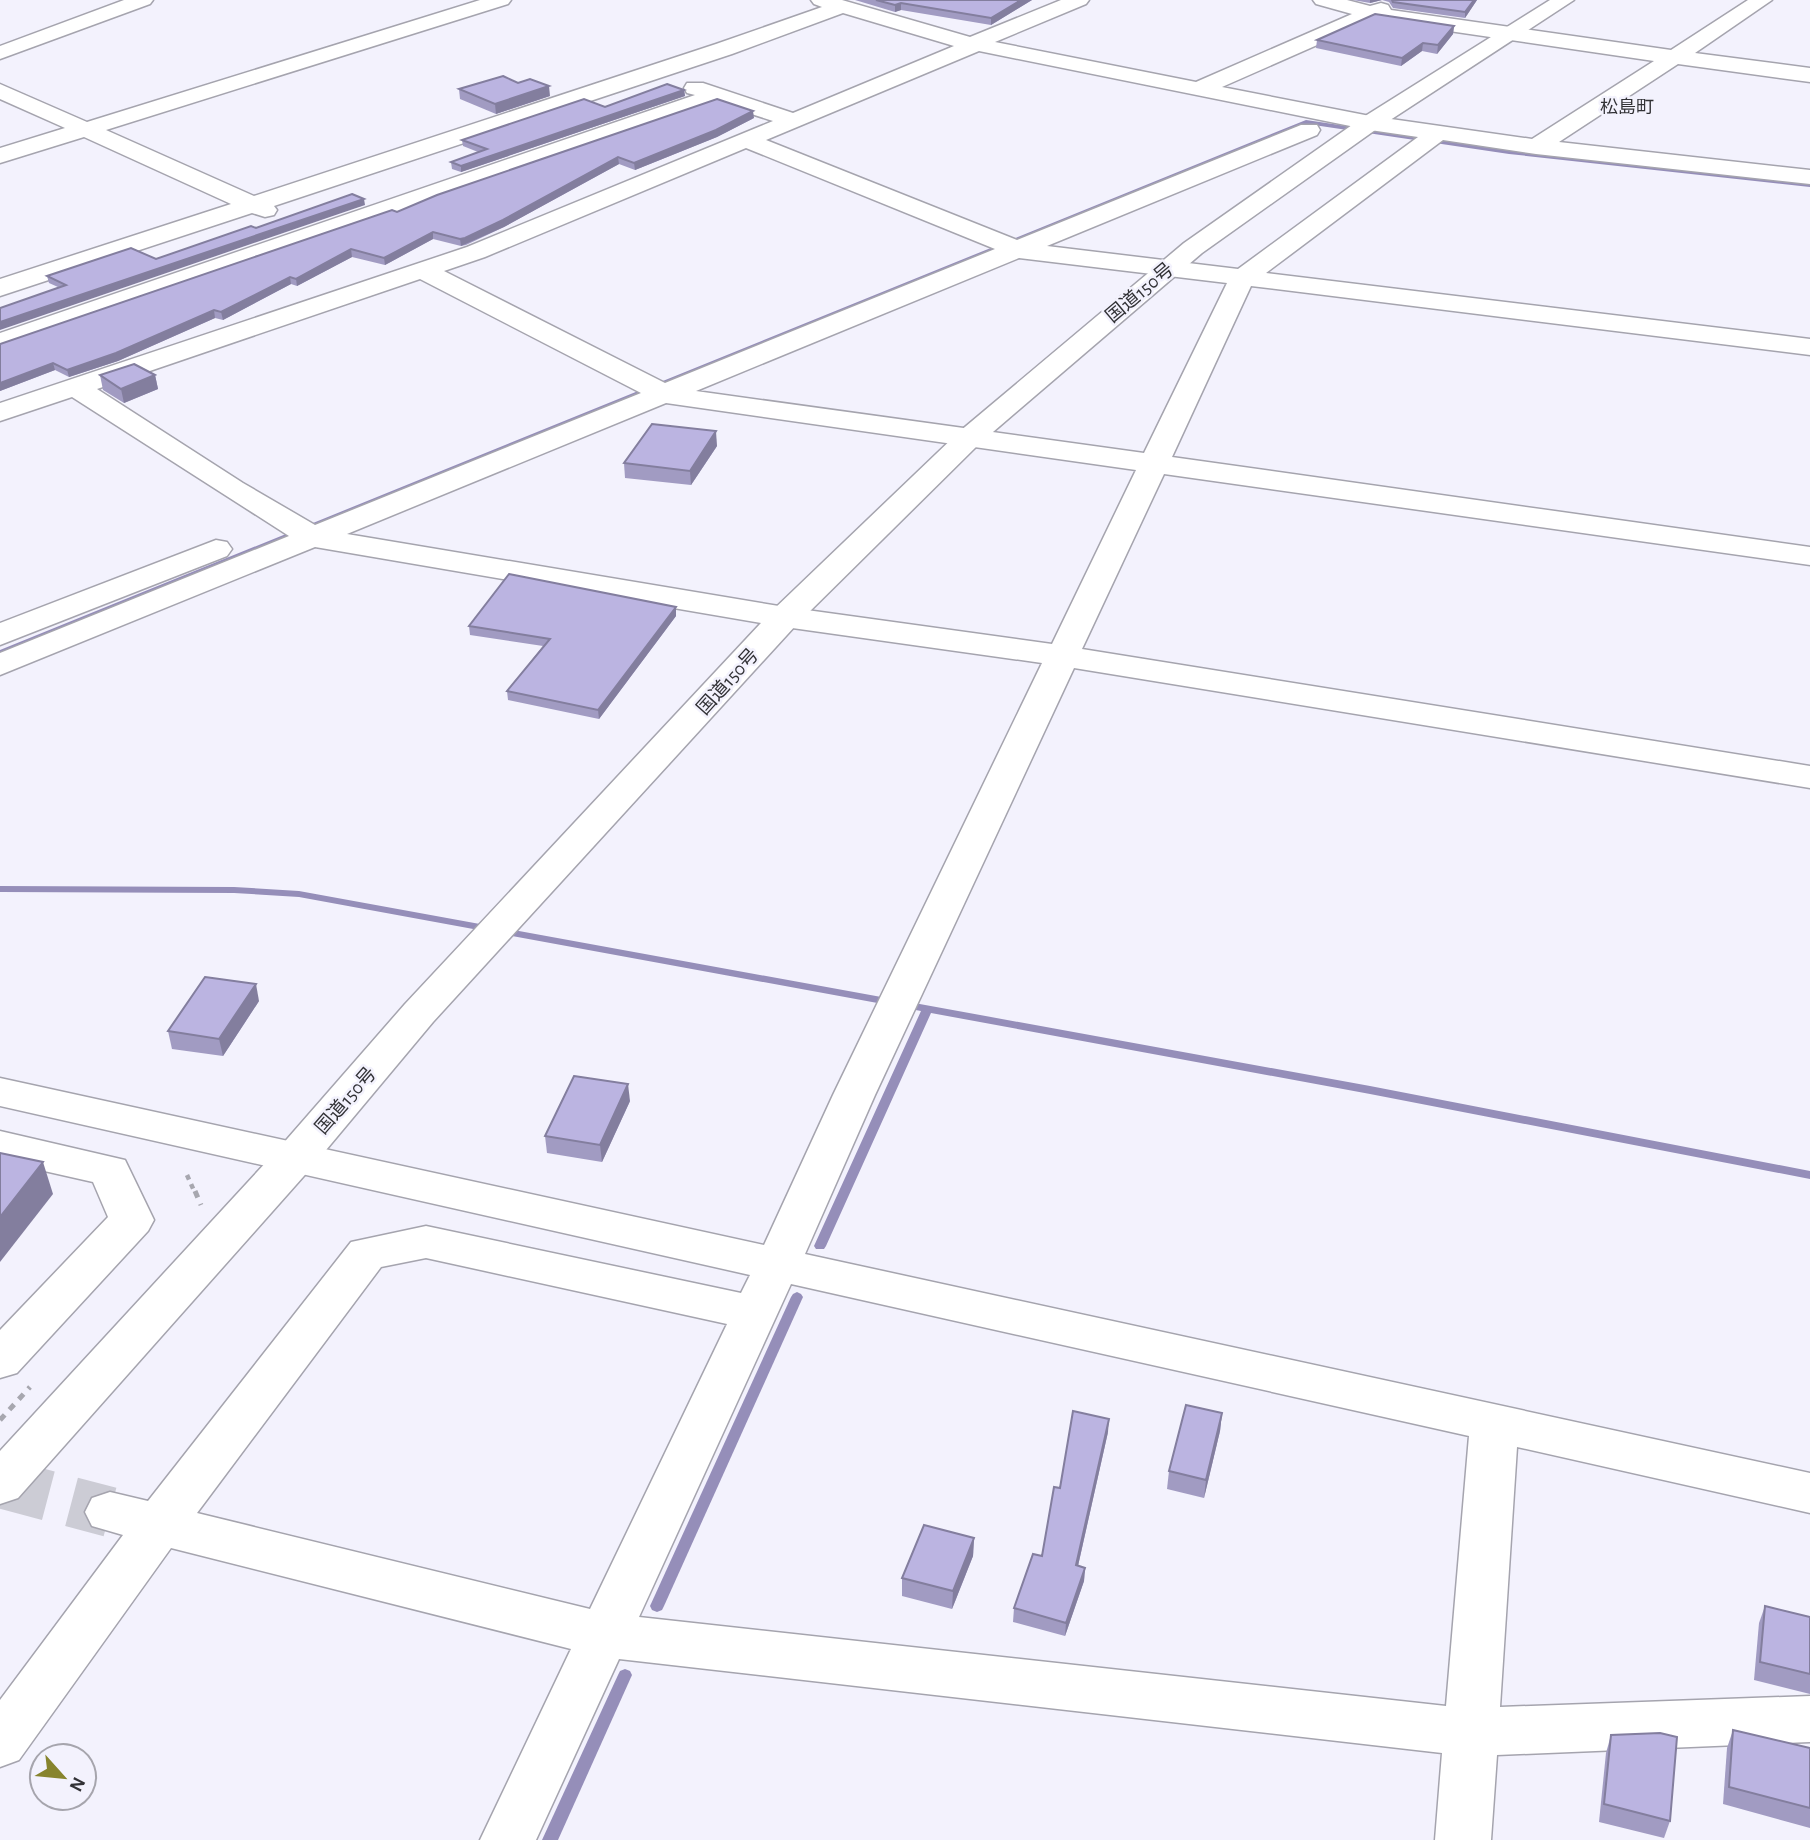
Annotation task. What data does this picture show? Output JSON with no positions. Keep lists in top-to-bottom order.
{
  "streets": {
    "main road": ["国道150号"]
  },
  "districts": ["松島町"],
  "north": "bottom right"
}
